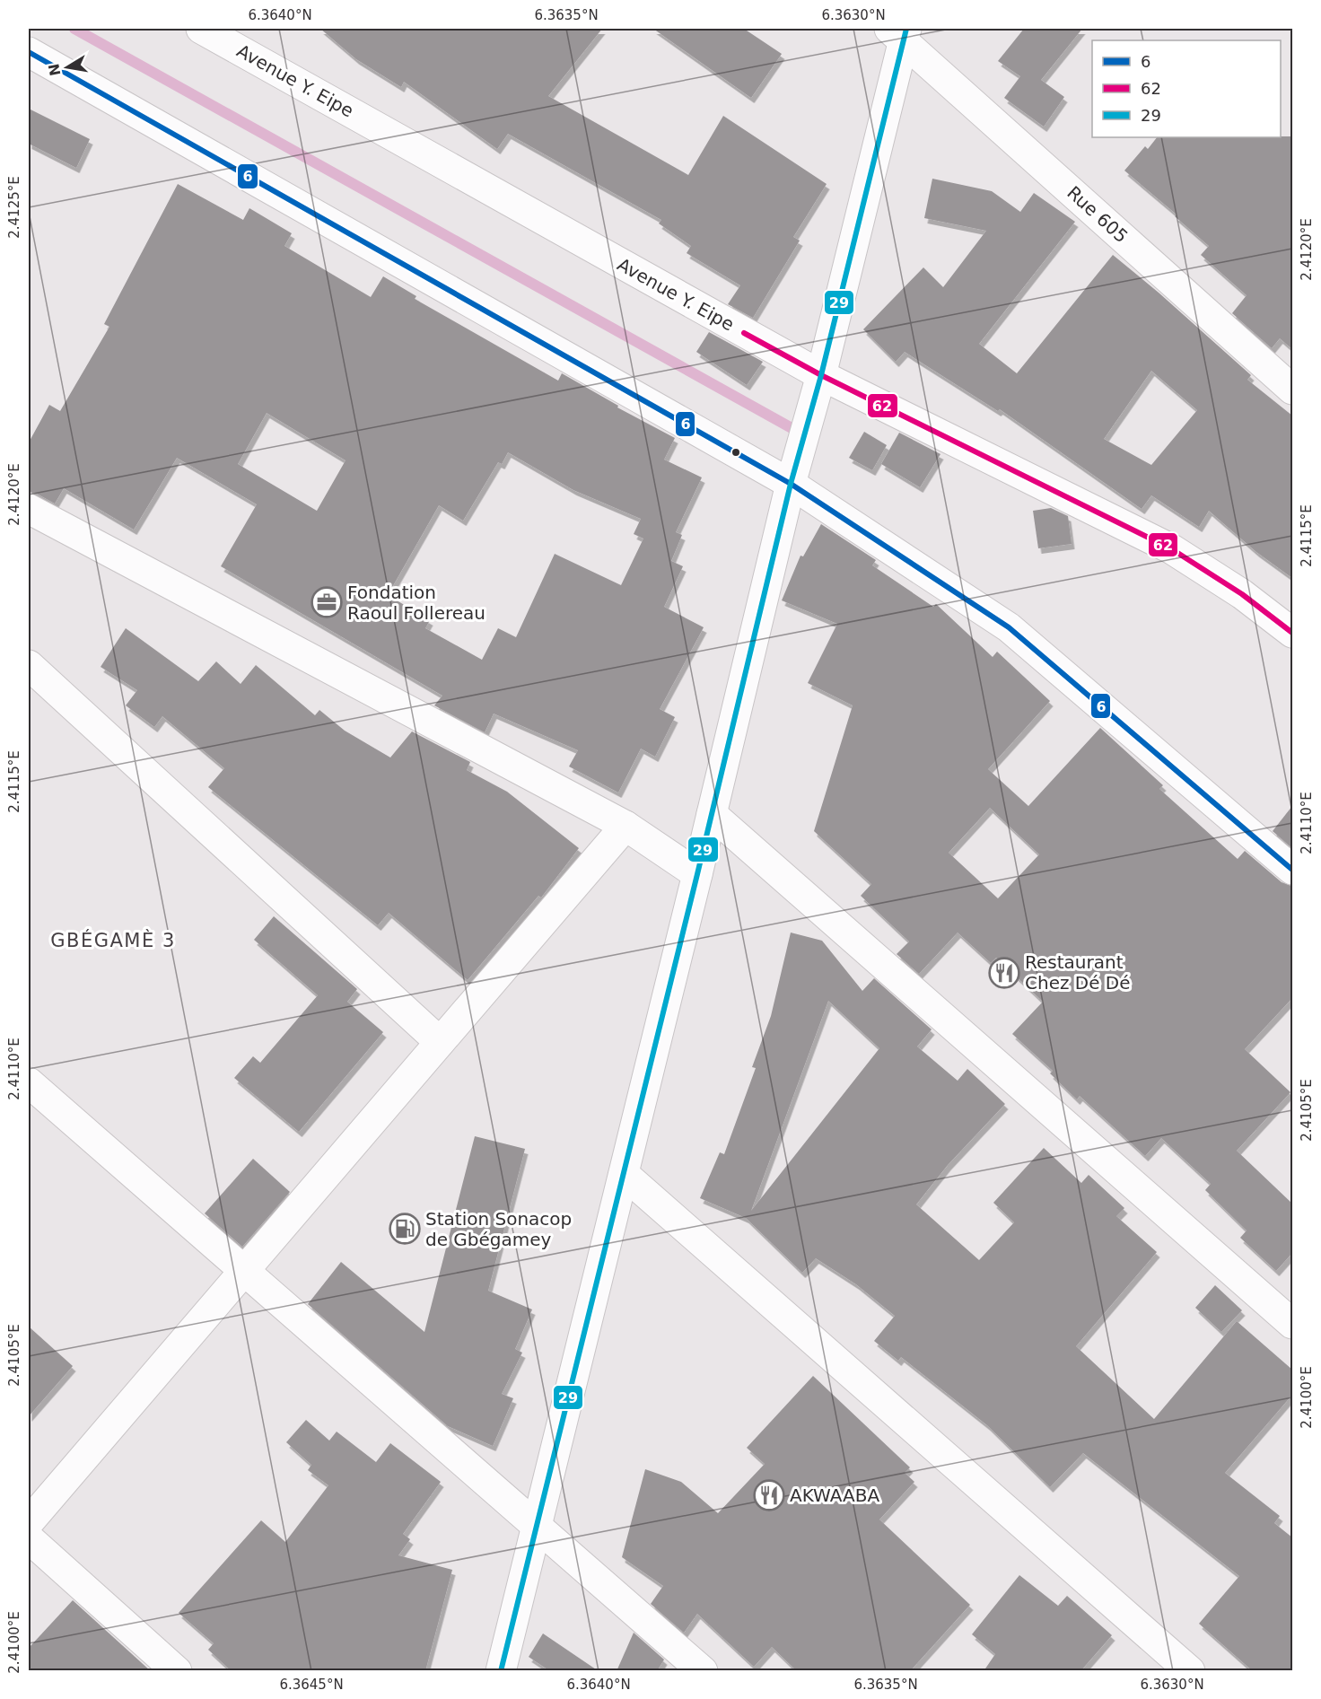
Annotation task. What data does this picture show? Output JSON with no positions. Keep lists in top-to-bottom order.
{
  "streets": {
    "street": ["Avenue Y. Eipe", "Rue 605"]
  },
  "districts": ["GBÉGAMÈ 3"],
  "places": {
    "office": ["Fondation Raoul Follereau"],
    "restaurant": ["Restaurant Chez Dé Dé", "AKWAABA"],
    "fuel station": ["Station Sonacop de Gbégamey"]
  },
  "lines": ["transit line 29", "transit line 6", "transit line 62"],
  "legend": ["6", "62", "29"],
  "north": "left",
  "coordinates": [
    "6.3640°N",
    "6.3635°N",
    "6.3630°N",
    "2.4125°E",
    "2.4120°E",
    "2.4115°E",
    "2.4110°E",
    "2.4105°E",
    "2.4100°E",
    "6.3645°N"
  ]
}
